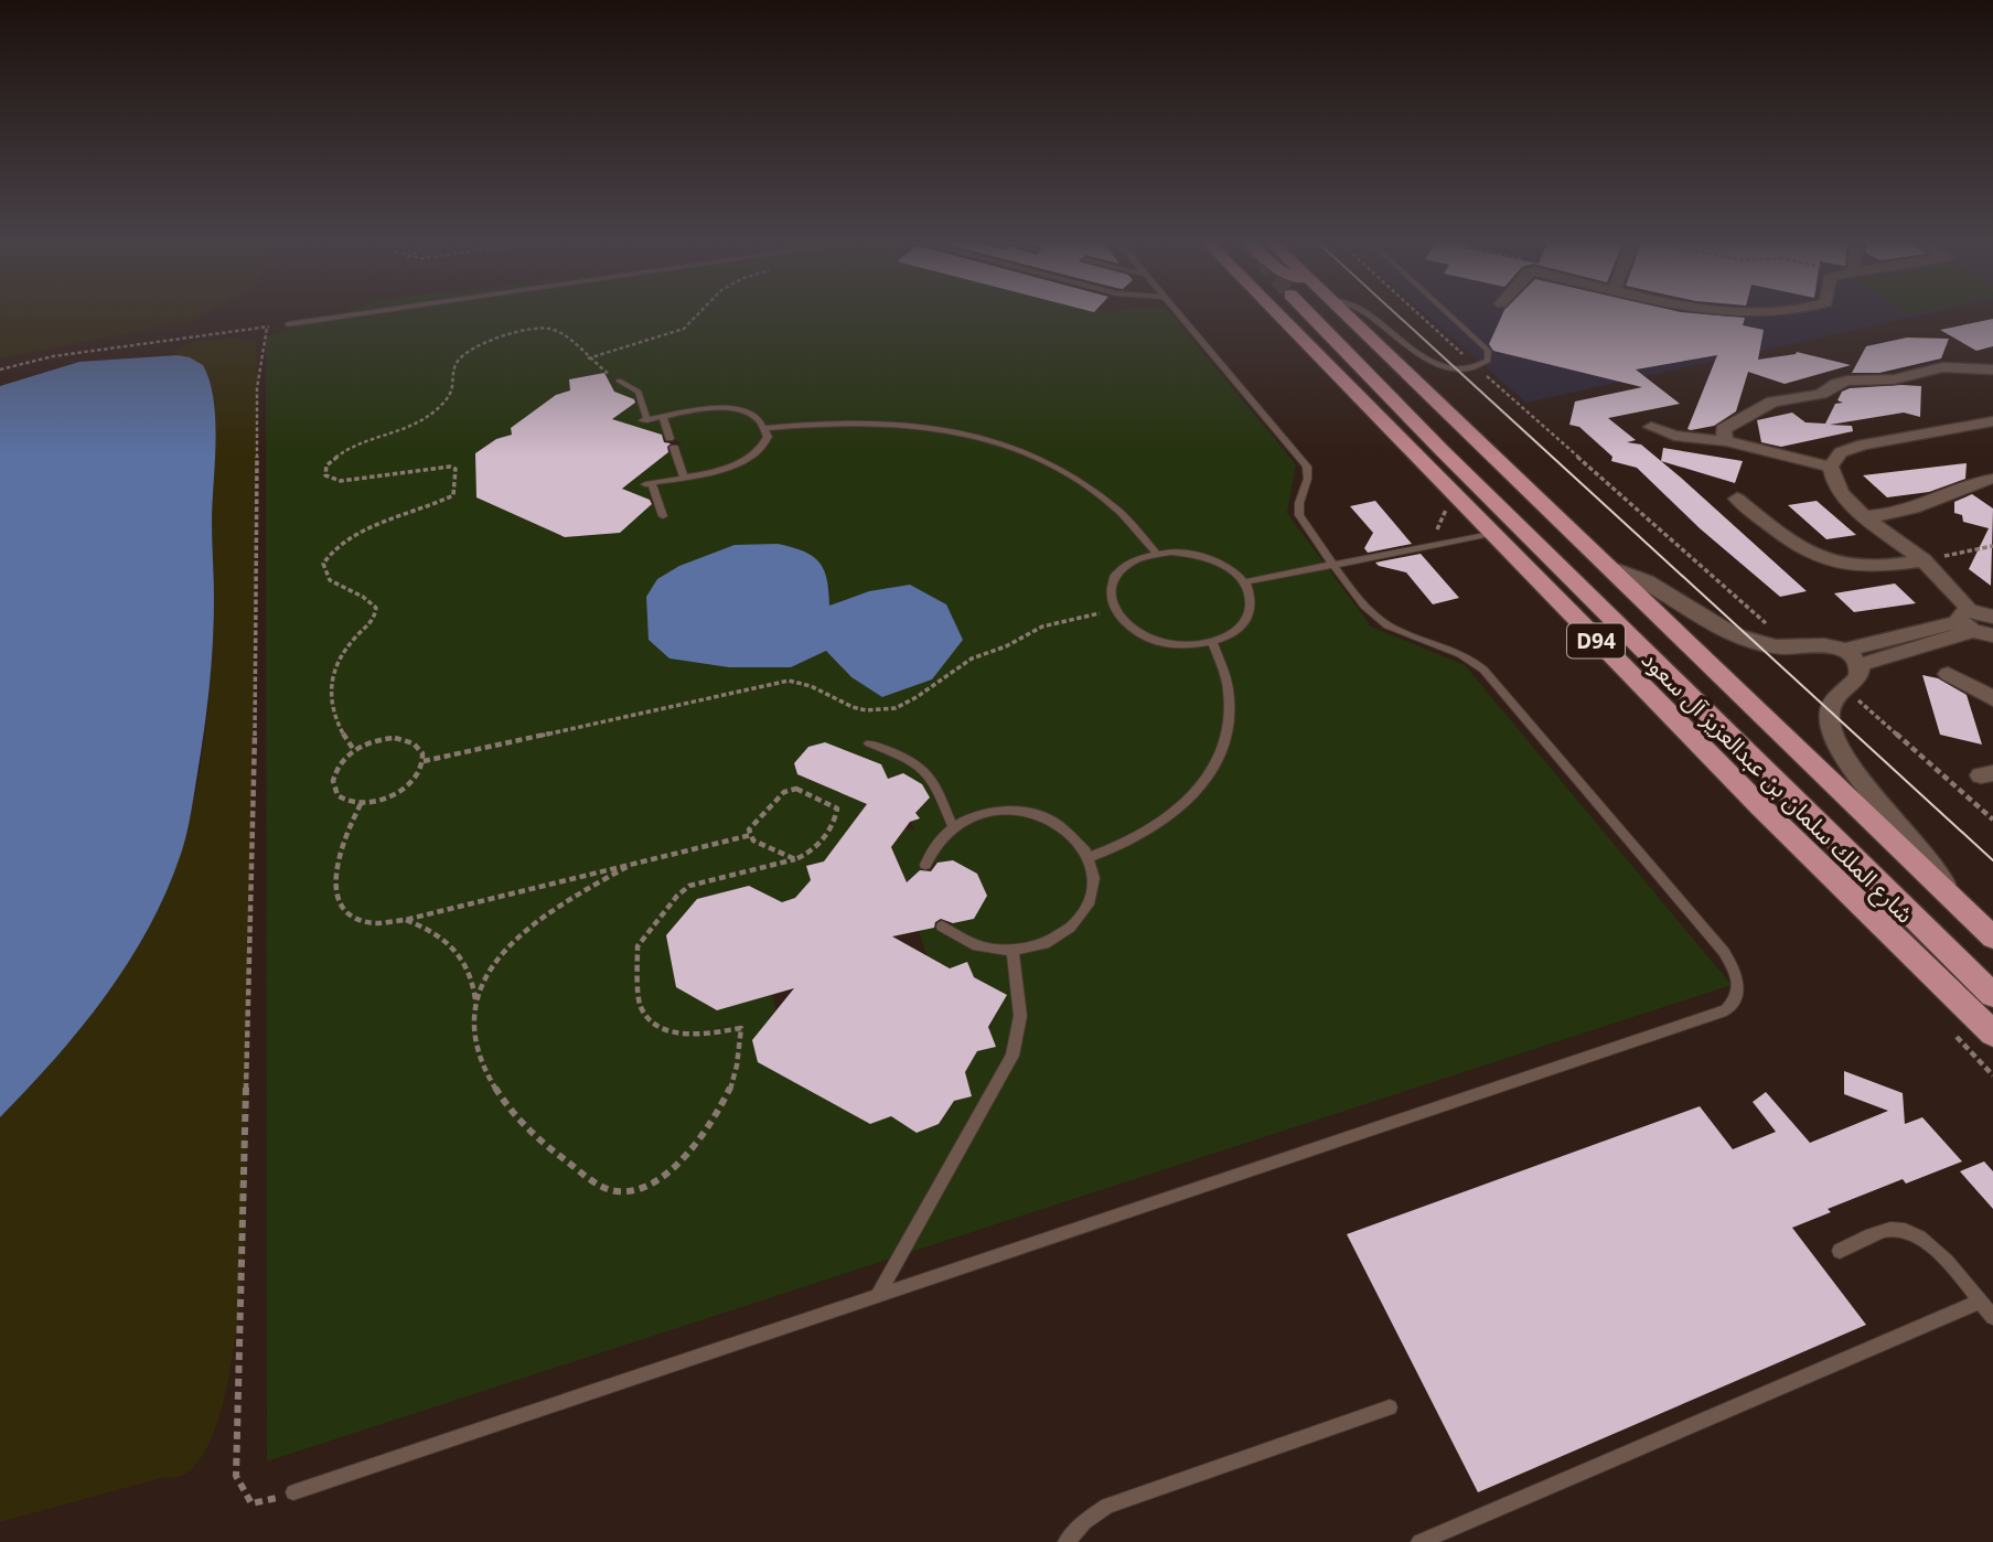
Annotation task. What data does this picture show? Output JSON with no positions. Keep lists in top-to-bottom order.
{
  "streets": {
    "main road": ["D94", "شارع الملك سلمان بن عبدالعزيز آل سعود"]
  }
}
